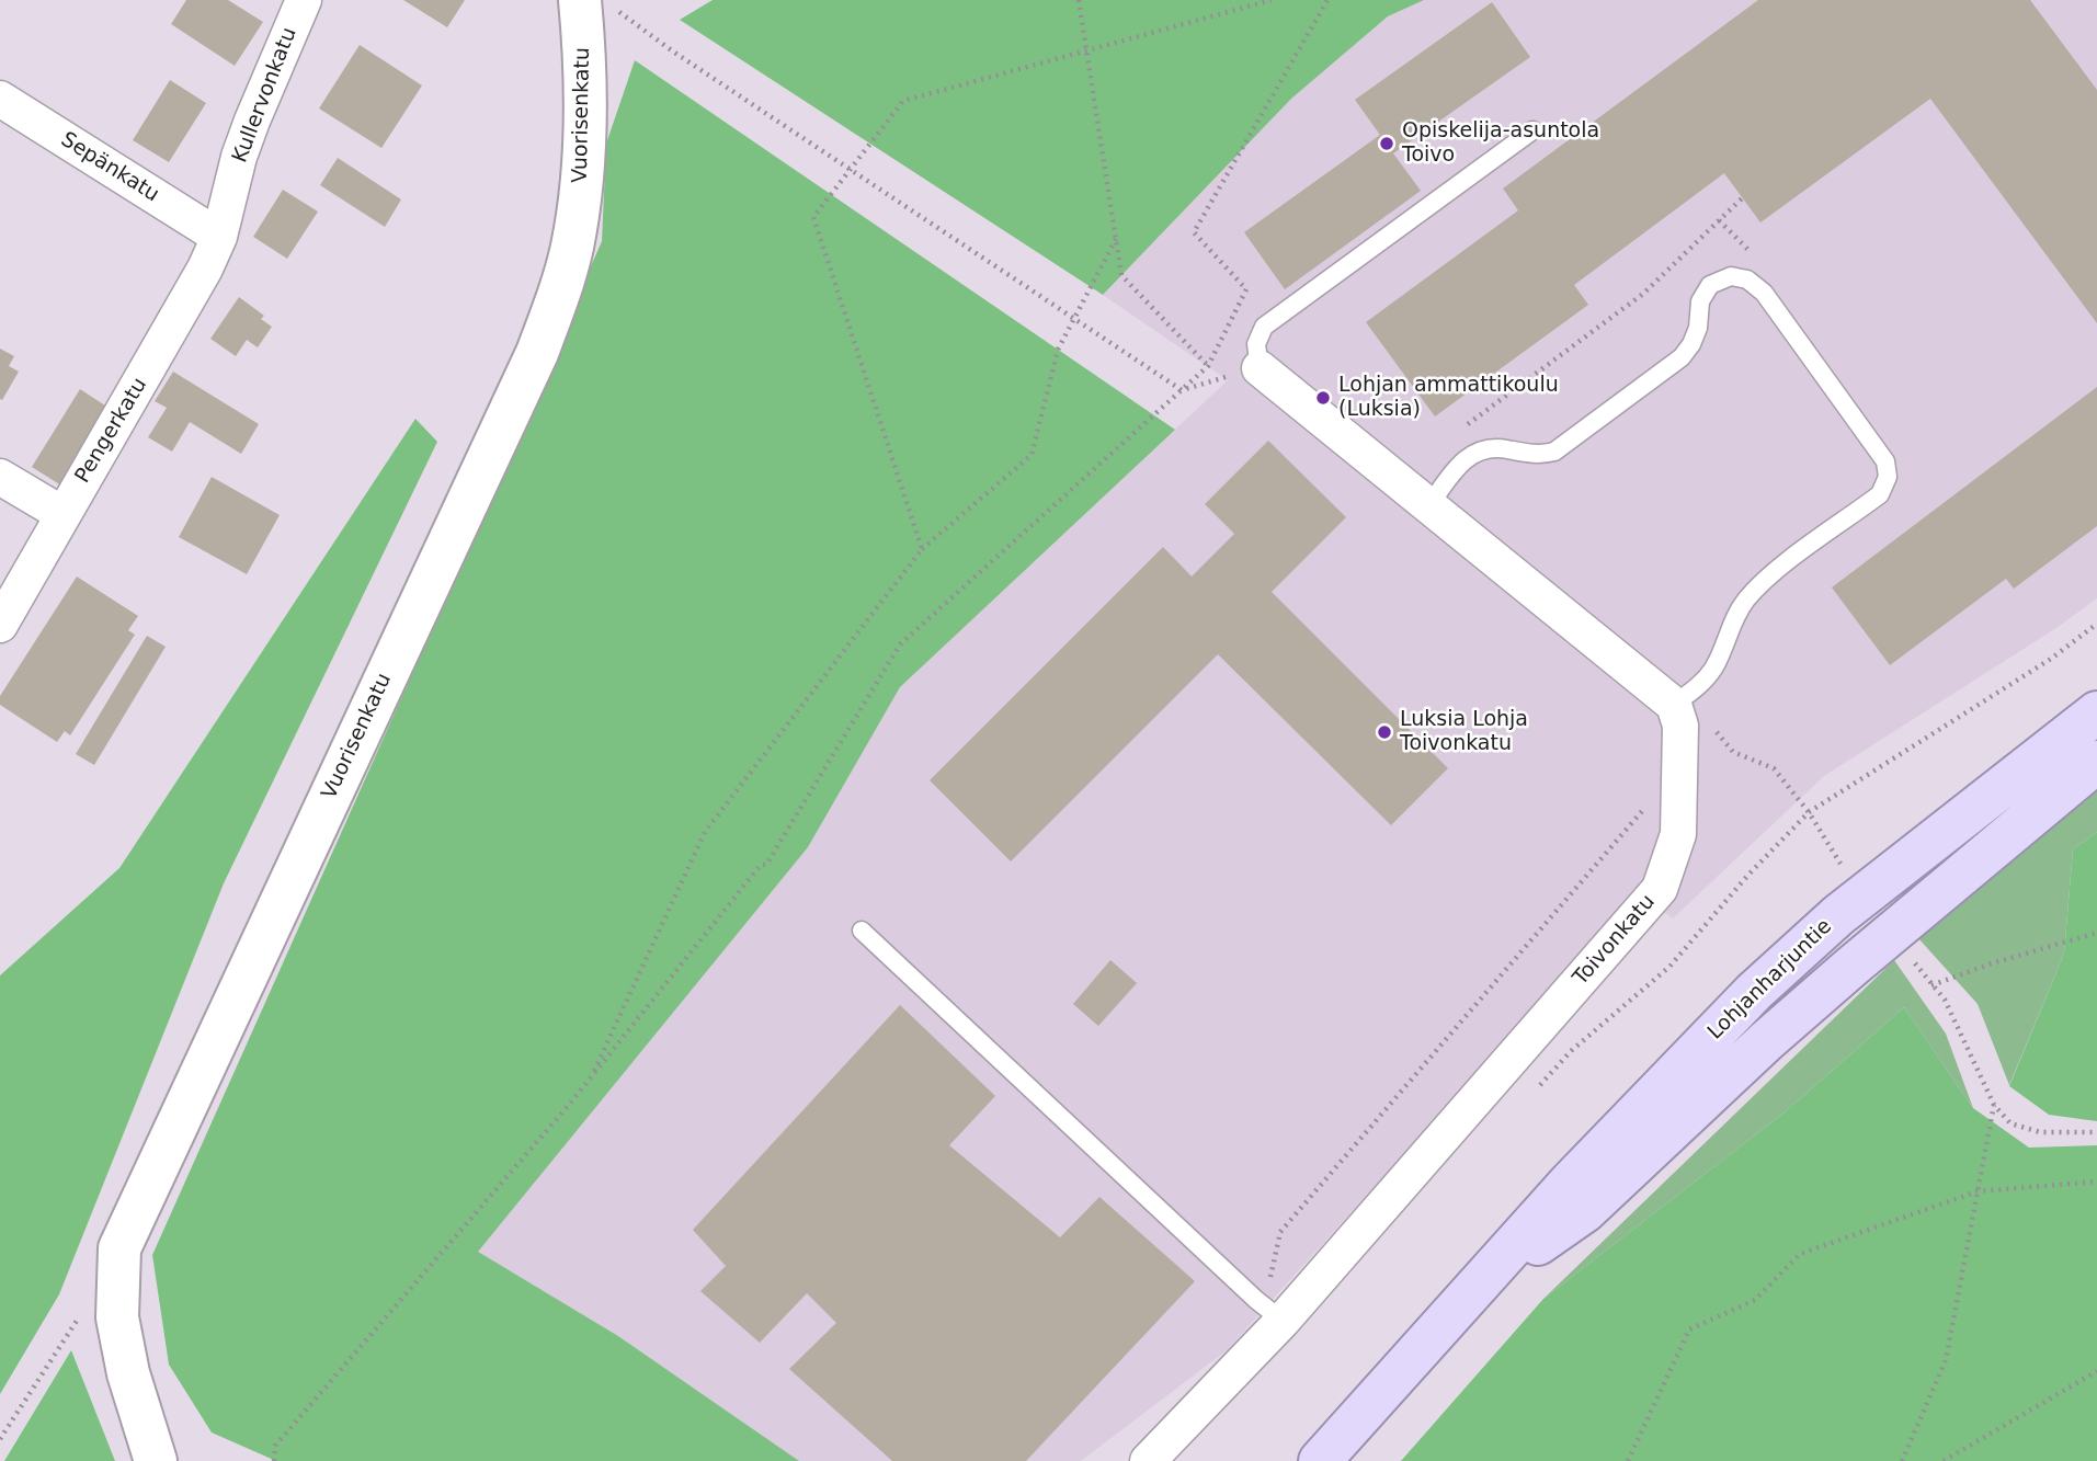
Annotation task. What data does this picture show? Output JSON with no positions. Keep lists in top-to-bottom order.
{
  "streets": {
    "highway": ["Lohjanharjuntie"],
    "street": [
      "Kullervonkatu",
      "Vuorisenkatu",
      "Sepänkatu",
      "Pengerkatu",
      "Toivonkatu"
    ]
  },
  "crossings": [
    ["Kullervonkatu", "Sepänkatu"],
    ["Kullervonkatu", "Pengerkatu"],
    ["Sepänkatu", "Pengerkatu"]
  ],
  "places": ["Opiskelija-asuntola Toivo", "Lohjan ammattikoulu (Luksia)", "Luksia Lohja Toivonkatu"]
}
